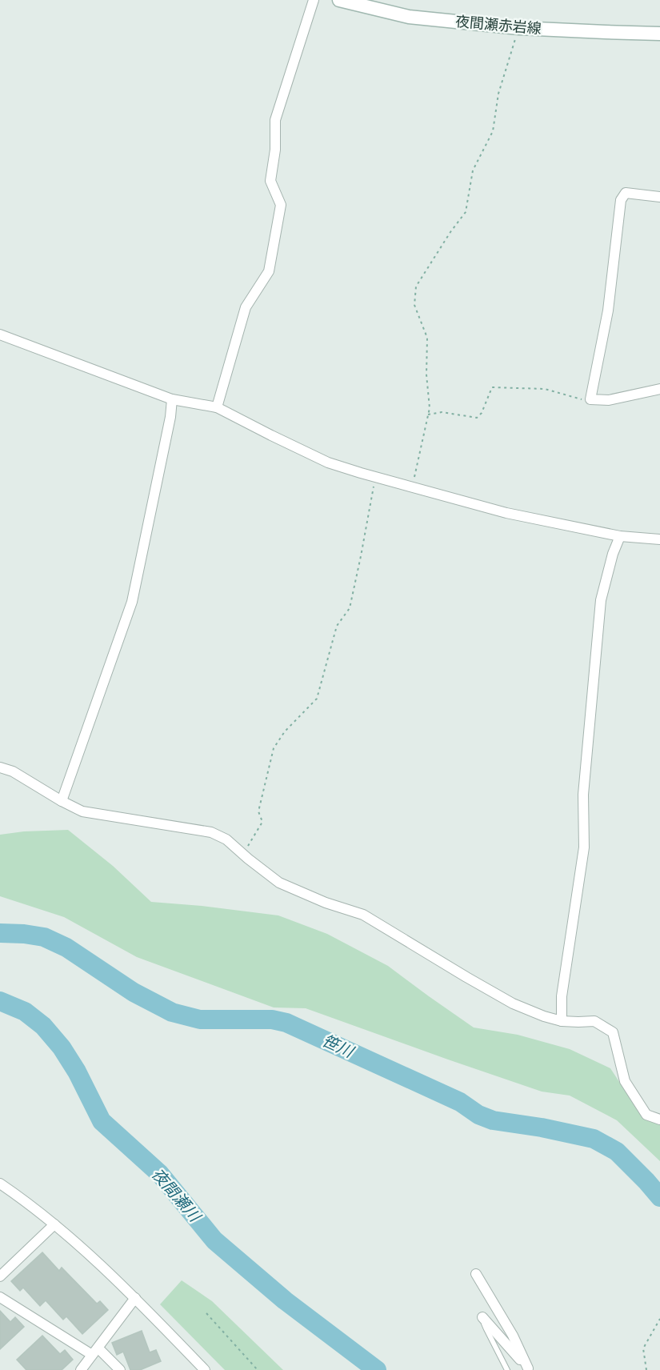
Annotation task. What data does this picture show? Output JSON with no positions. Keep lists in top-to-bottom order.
{
  "streets": {
    "main road": ["夜間瀬赤岩線"]
  },
  "water": ["笹川", "夜間瀬川"]
}
